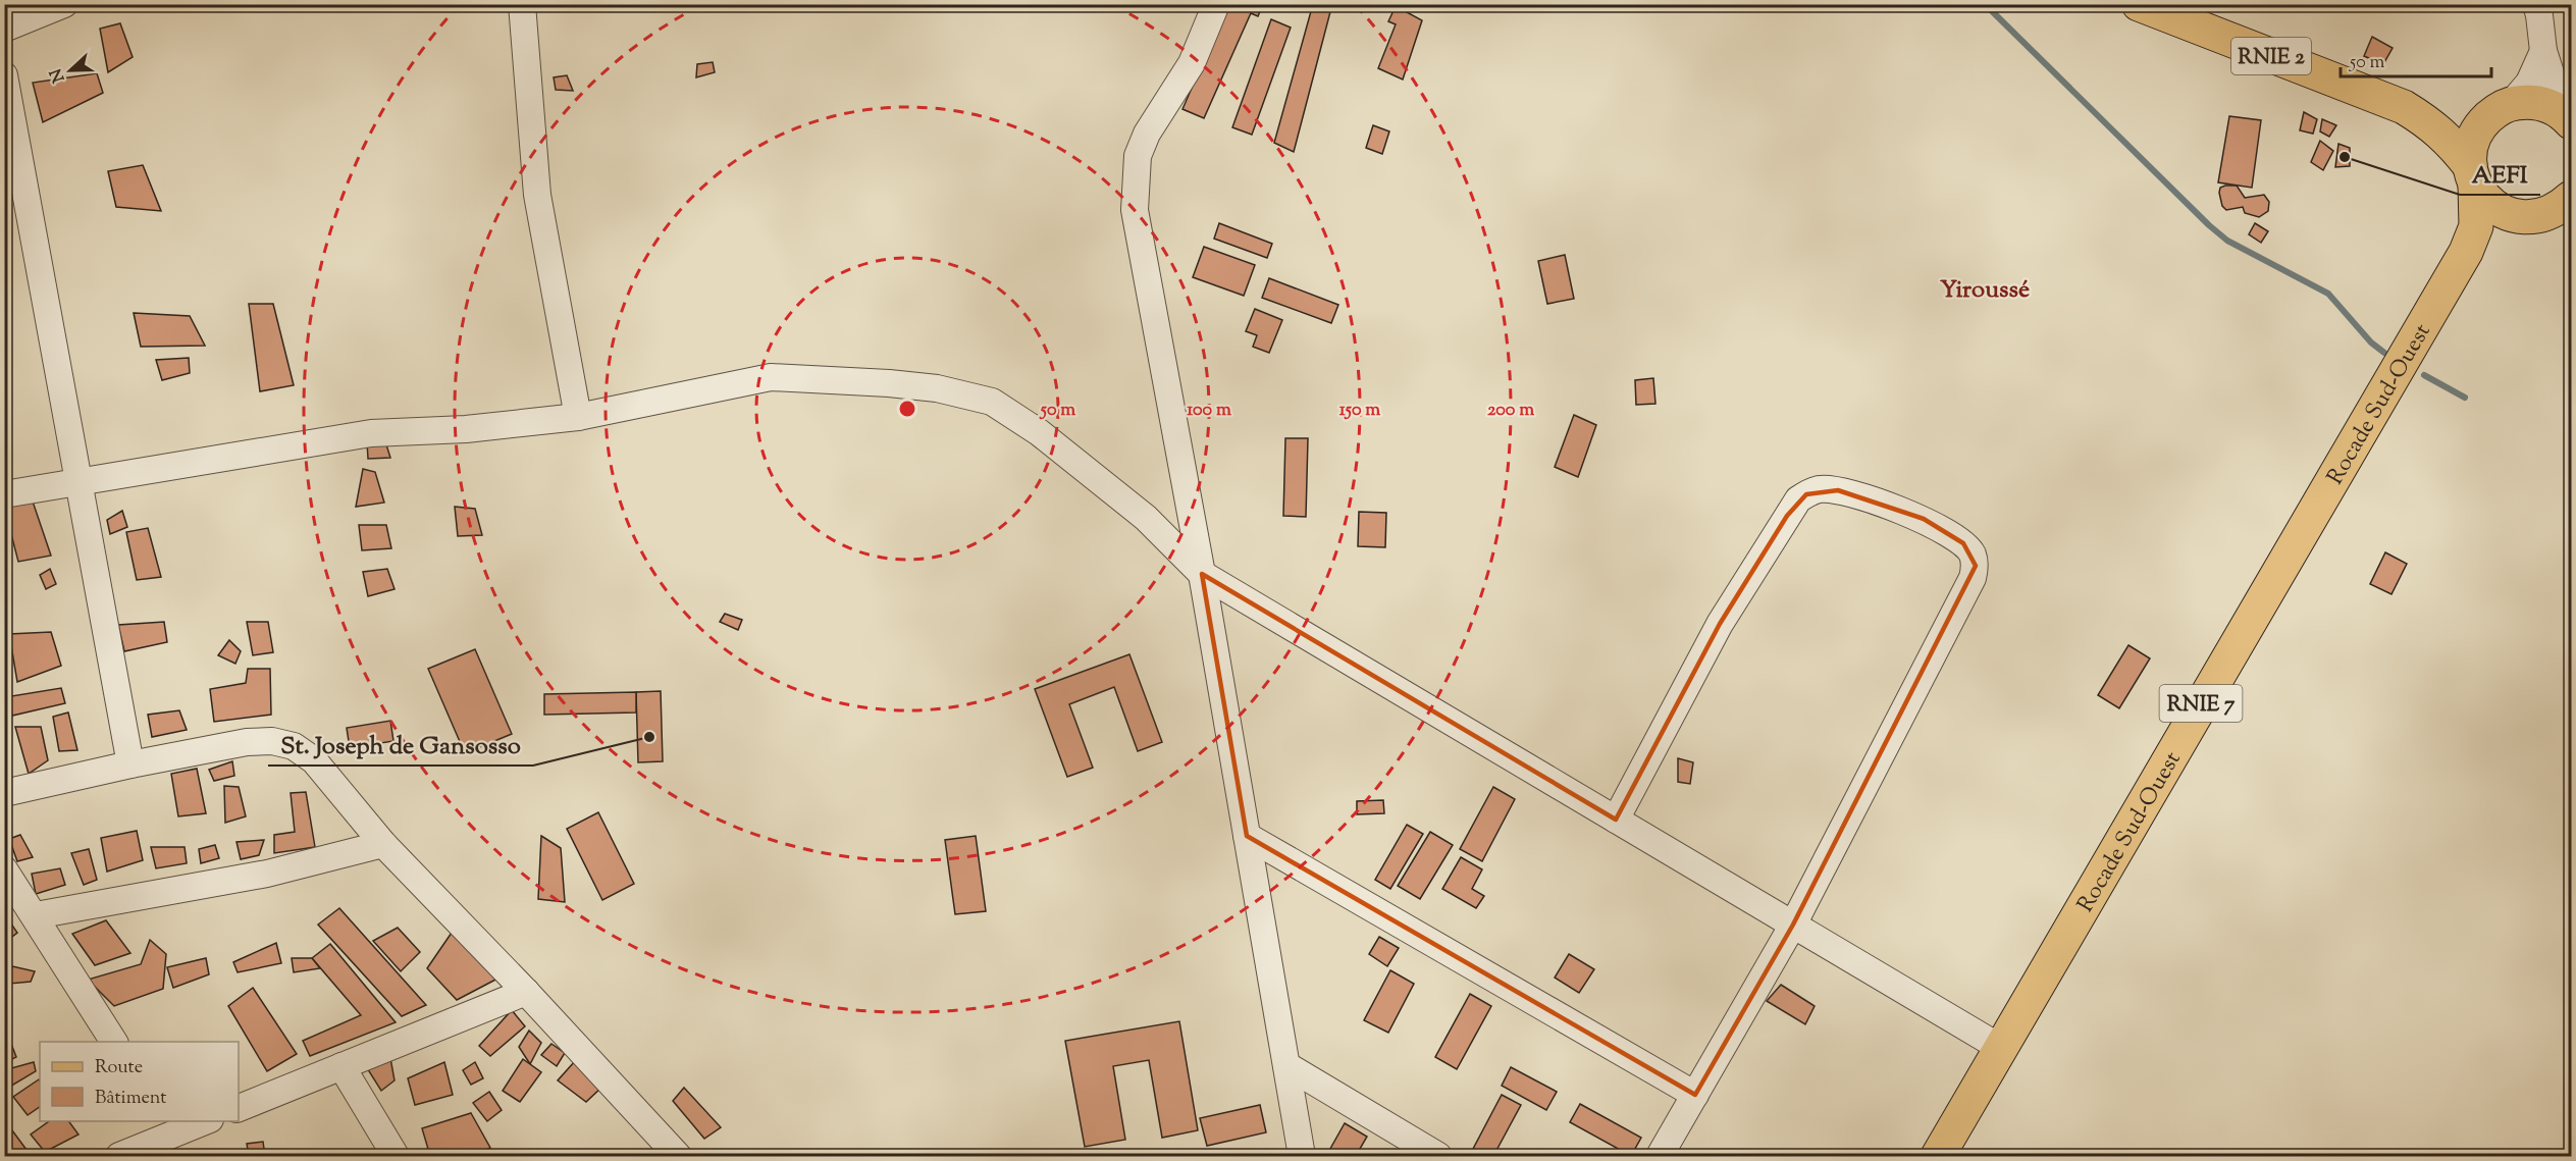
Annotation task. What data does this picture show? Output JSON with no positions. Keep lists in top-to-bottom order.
{
  "streets": {
    "main road": ["RNIE 2", "Rocade Sud-Ouest", "RNIE 7"]
  },
  "crossings": [
    ["RNIE 2", "Rocade Sud-Ouest"]
  ],
  "districts": ["Yiroussé"],
  "places": ["AEFI", "St. Joseph de Gansosso"],
  "legend": ["Route", "Bâtiment"],
  "scale_bar": "50 m",
  "north": "left",
  "rings": [
    "50 m",
    "100 m",
    "150 m",
    "200 m"
  ]
}
